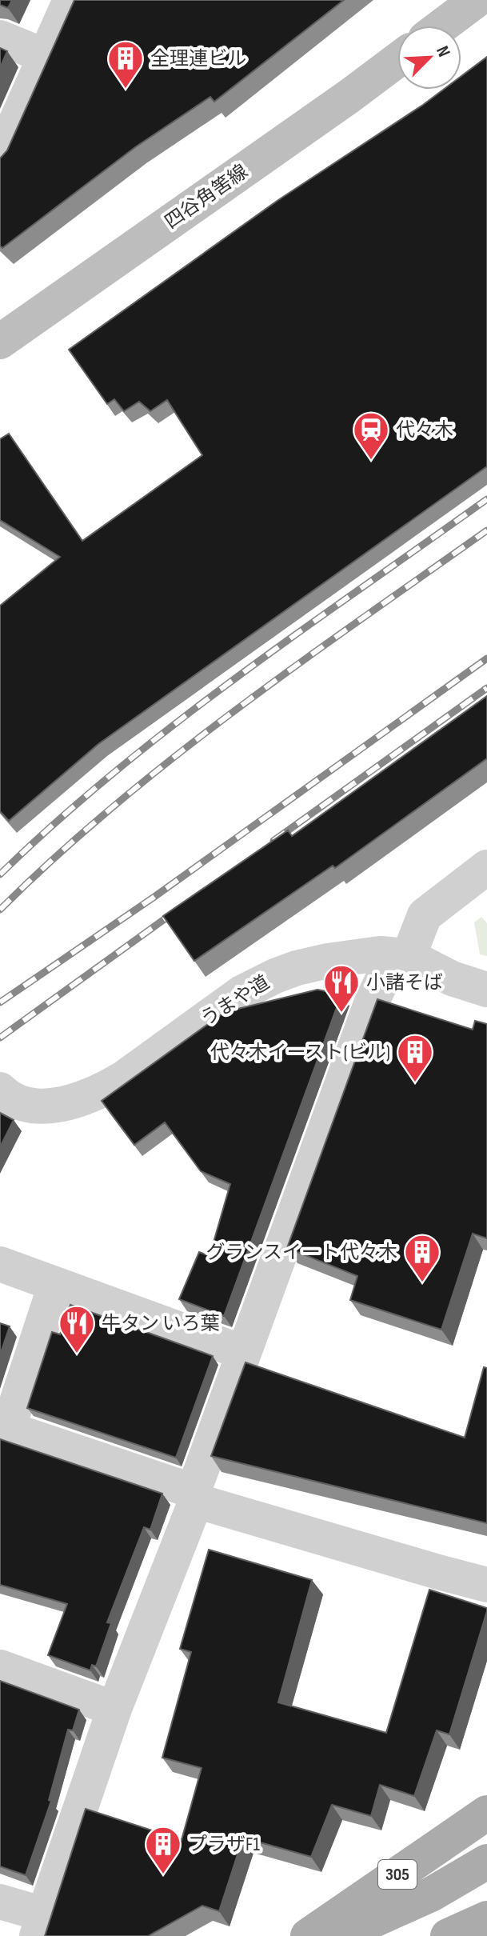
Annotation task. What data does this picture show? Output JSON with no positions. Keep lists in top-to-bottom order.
{
  "streets": {
    "main road": ["四谷角筈線", "305"],
    "street": ["うまや道"]
  },
  "places": {
    "building": [
      "全理連ビル",
      "代々木イースト(ビル)",
      "グランスイート代々木",
      "プラザF1"
    ],
    "station": ["代々木"],
    "restaurant": ["小諸そば", "牛タン いろ葉"]
  },
  "north": "top right"
}
